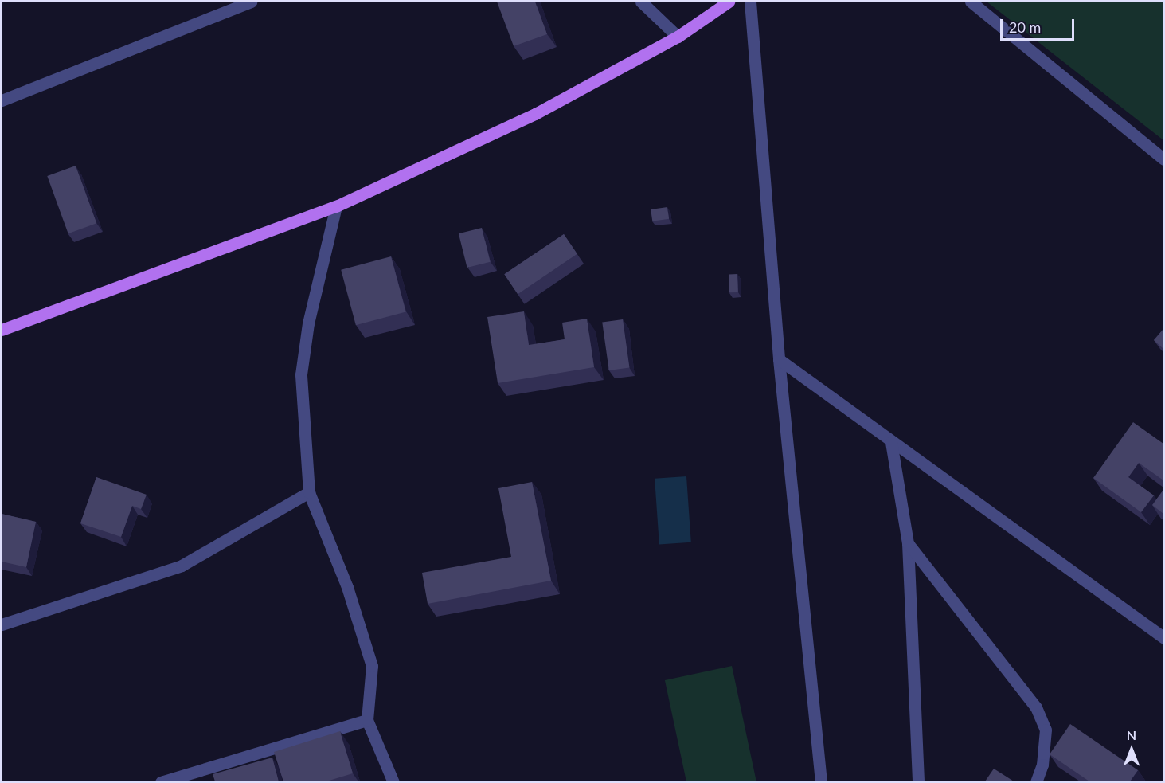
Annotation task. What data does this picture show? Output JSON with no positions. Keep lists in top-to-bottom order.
{
  "scale_bar": "20 m",
  "north": "top"
}
